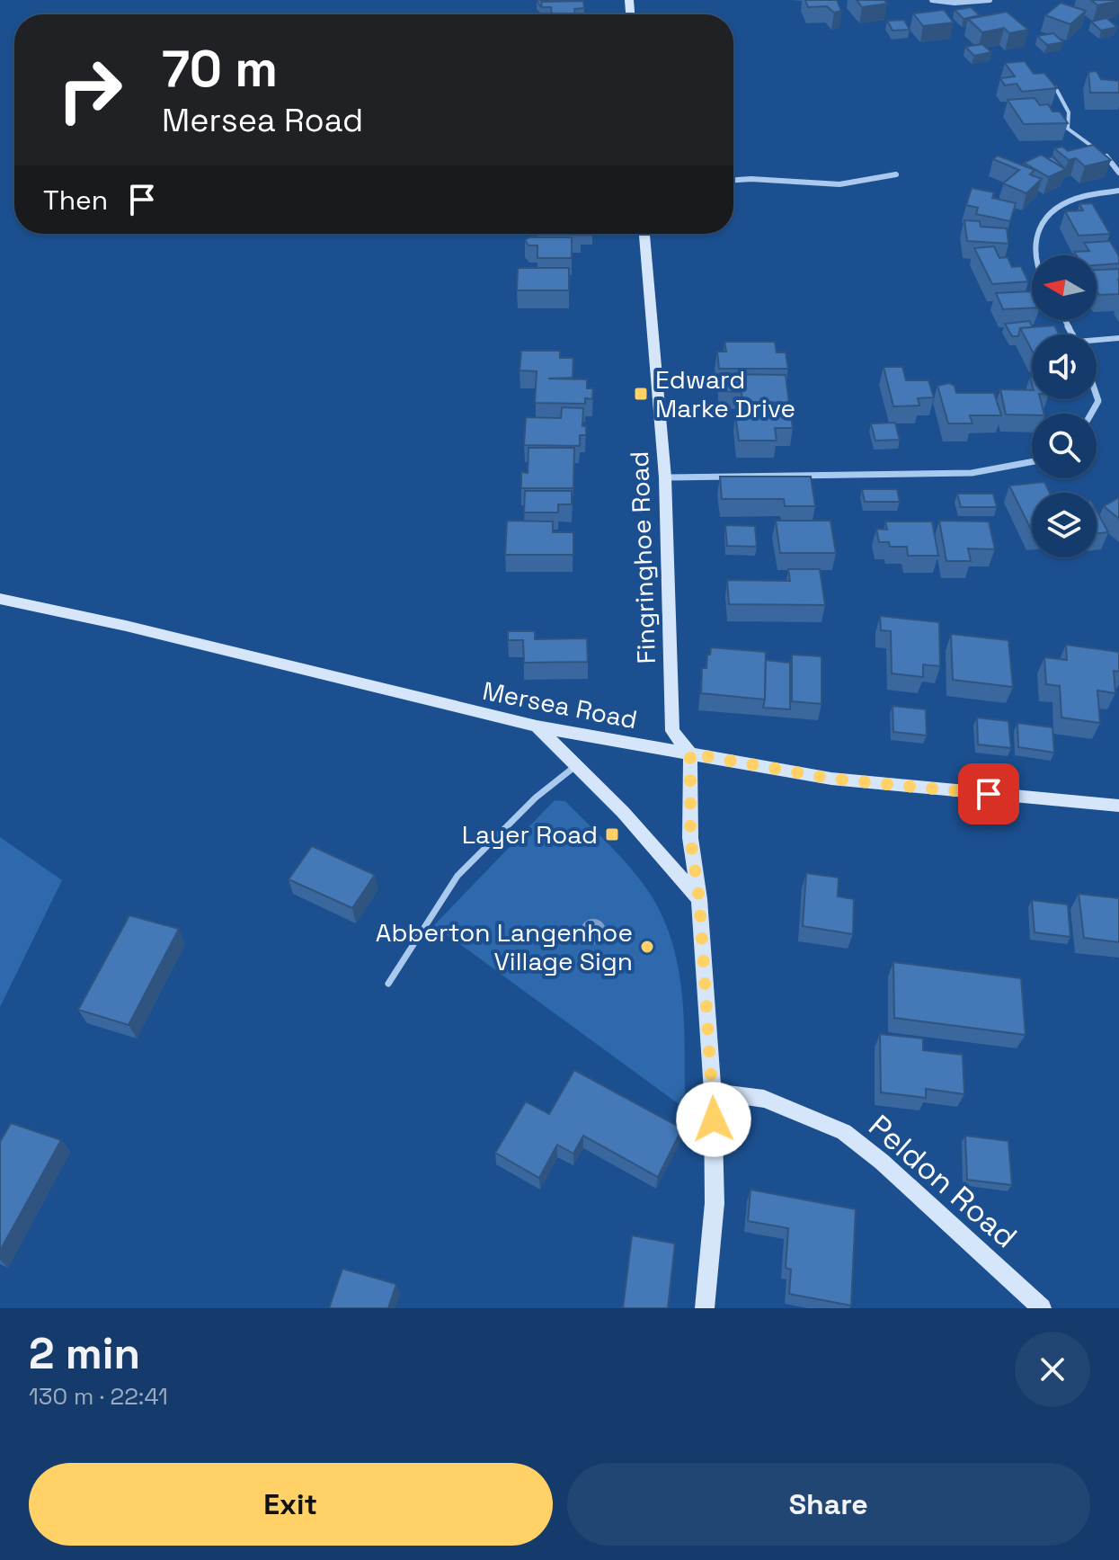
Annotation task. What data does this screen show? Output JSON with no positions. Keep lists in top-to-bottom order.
{
  "streets": {
    "street": ["Fingringhoe Road", "Mersea Road", "Peldon Road"]
  },
  "crossings": [
    ["Fingringhoe Road", "Mersea Road"]
  ],
  "places": {
    "transit": ["Edward Marke Drive", "Layer Road"],
    "other": ["Abberton Langenhoe Village Sign"]
  },
  "north": "left",
  "page": {
    "turn": ["70 m", "Mersea Road"],
    "then": "Then",
    "heading": ["2 min", "130 m · 22:41"],
    "buttons": ["Exit", "Share"]
  }
}
